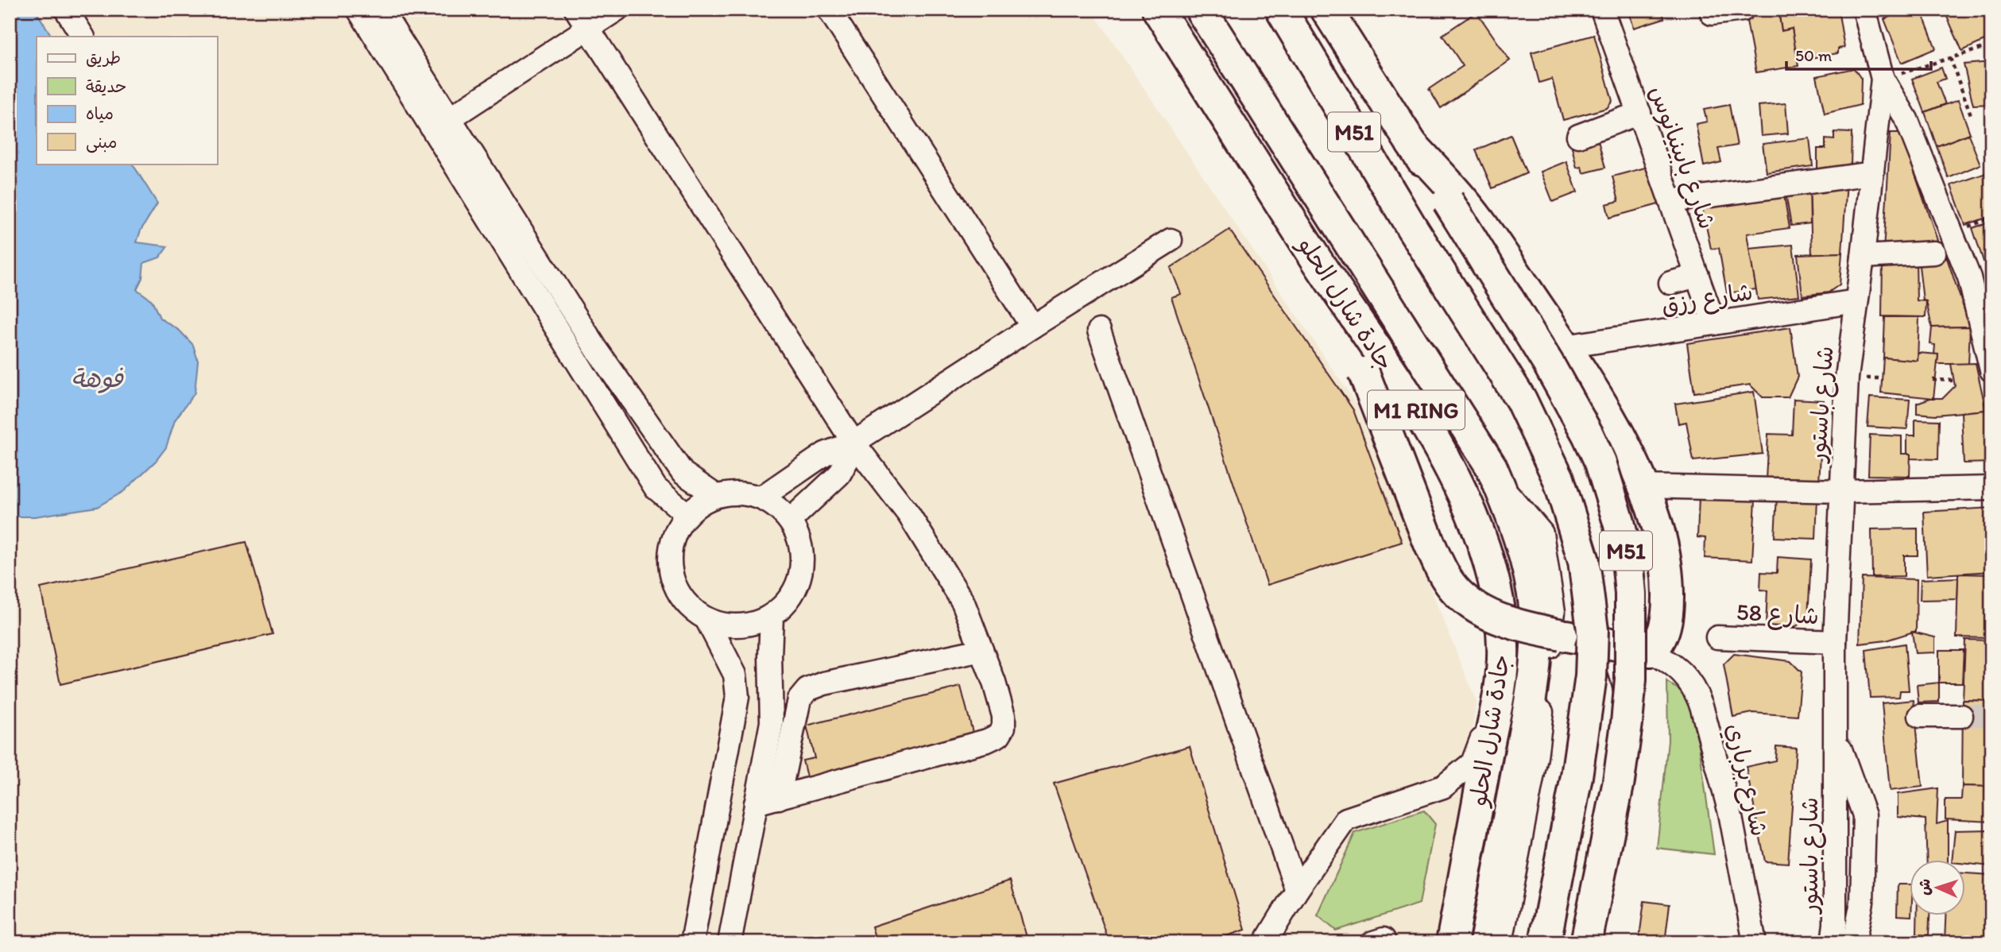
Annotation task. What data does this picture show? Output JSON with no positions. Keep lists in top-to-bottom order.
{
  "streets": {
    "highway": ["M51", "جادة شارل الحلو", "M1 RING"],
    "street": [
      "شارع بابينيانوس",
      "شارع رزق",
      "شارع باستور",
      "شارع 58",
      "شارع برباري"
    ]
  },
  "crossings": [
    ["شارع بابينيانوس", "شارع رزق"],
    ["شارع رزق", "شارع باستور"],
    ["شارع باستور", "شارع 58"]
  ],
  "water": ["فوهة"],
  "legend": [
    "طريق",
    "حديقة",
    "مياه",
    "مبنى"
  ],
  "scale_bar": "50 m",
  "north": "left"
}
